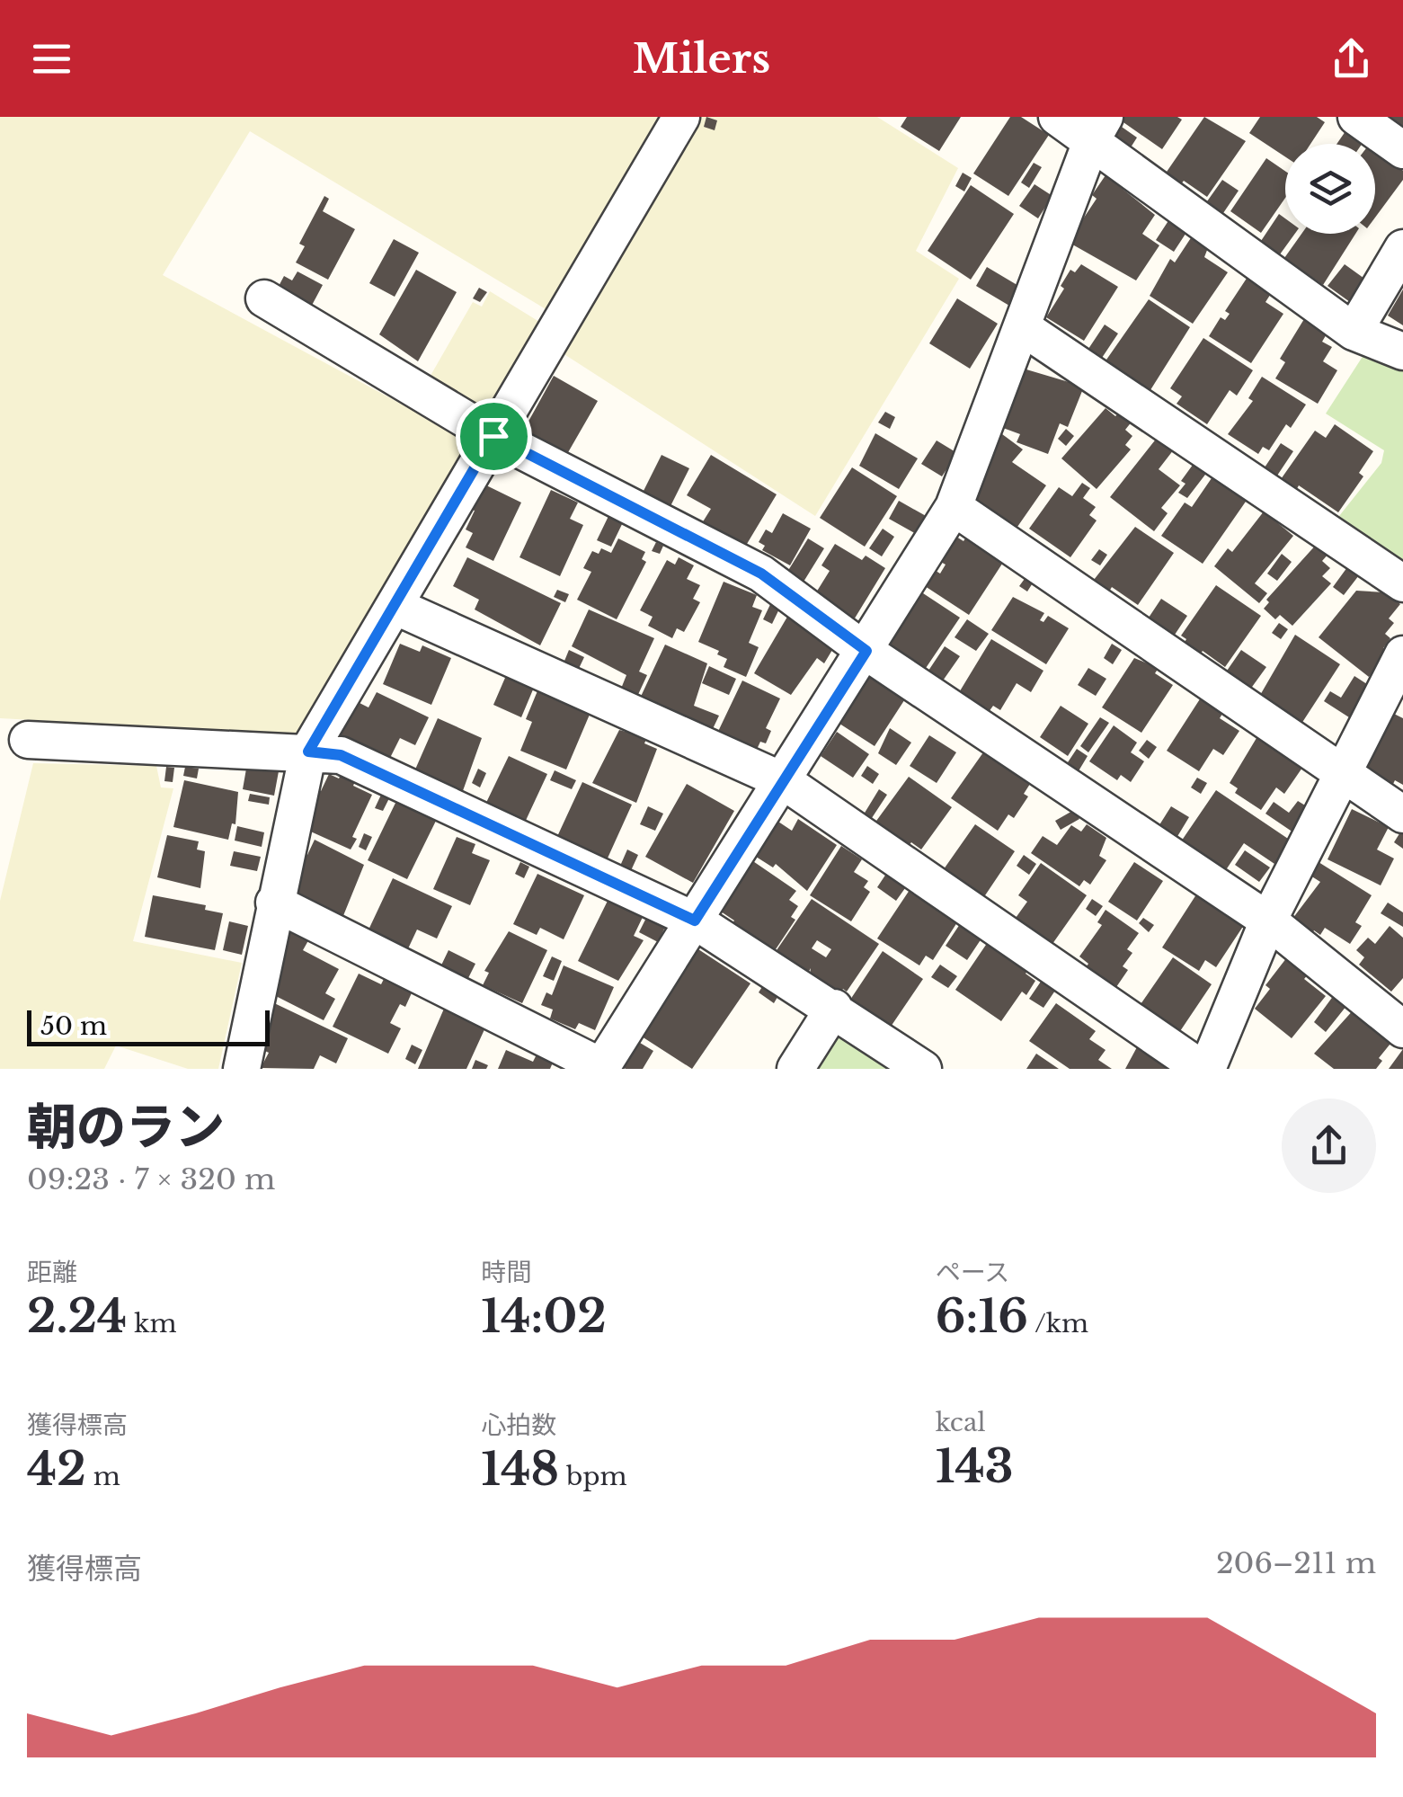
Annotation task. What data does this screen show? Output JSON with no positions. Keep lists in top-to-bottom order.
{
  "scale_bar": "50 m",
  "page": {
    "header": "Milers",
    "scale": "50 m",
    "heading": ["朝のラン", "09:23 · 7 × 320 m"],
    "stats": [
      ["距離", "2.24 km"],
      ["時間", "14:02"],
      ["ペース", "6:16 /km"],
      ["獲得標高", "42 m"],
      ["心拍数", "148 bpm"],
      ["kcal", "143"]
    ],
    "chart": ["獲得標高", "206–211 m"]
  }
}
